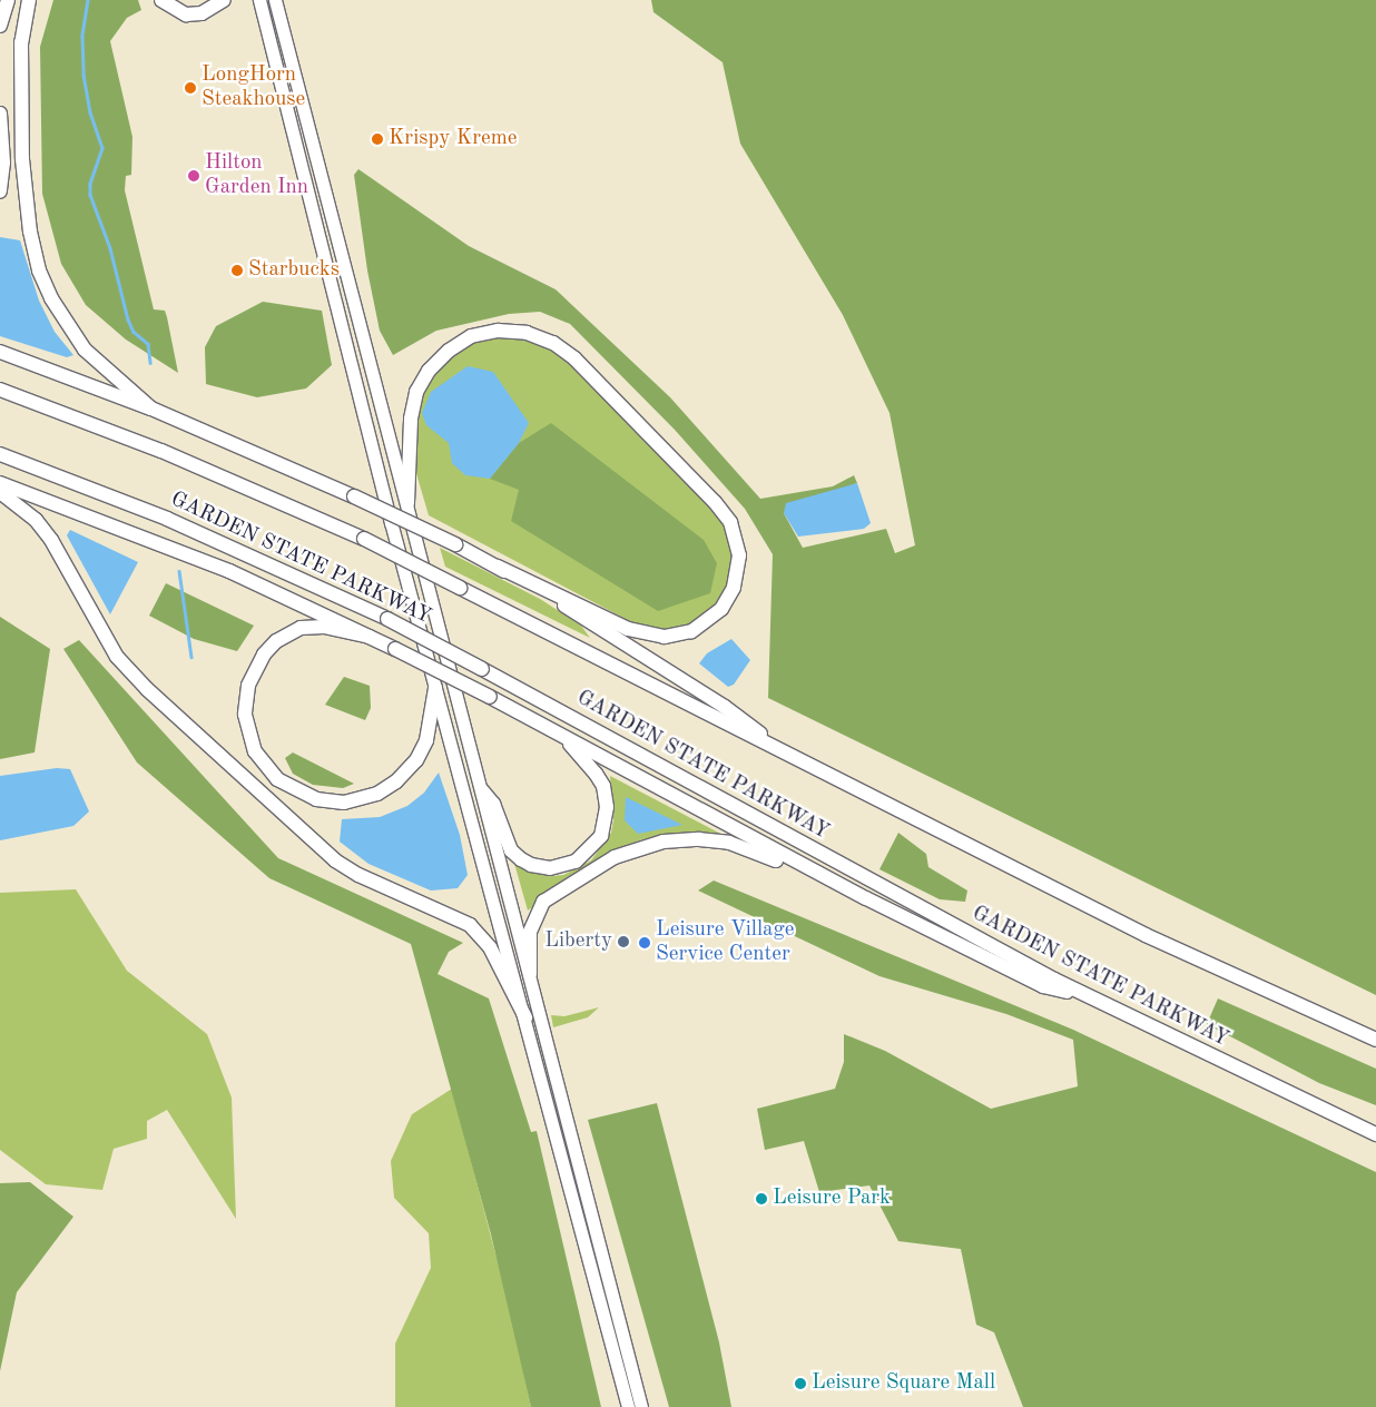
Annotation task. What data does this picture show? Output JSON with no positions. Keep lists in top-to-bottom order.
{
  "streets": {
    "highway": ["GARDEN STATE PARKWAY"]
  },
  "places": [
    "LongHorn Steakhouse",
    "Krispy Kreme",
    "Hilton Garden Inn",
    "Starbucks",
    "Liberty",
    "Leisure Village Service Center",
    "Leisure Park",
    "Leisure Square Mall"
  ]
}
